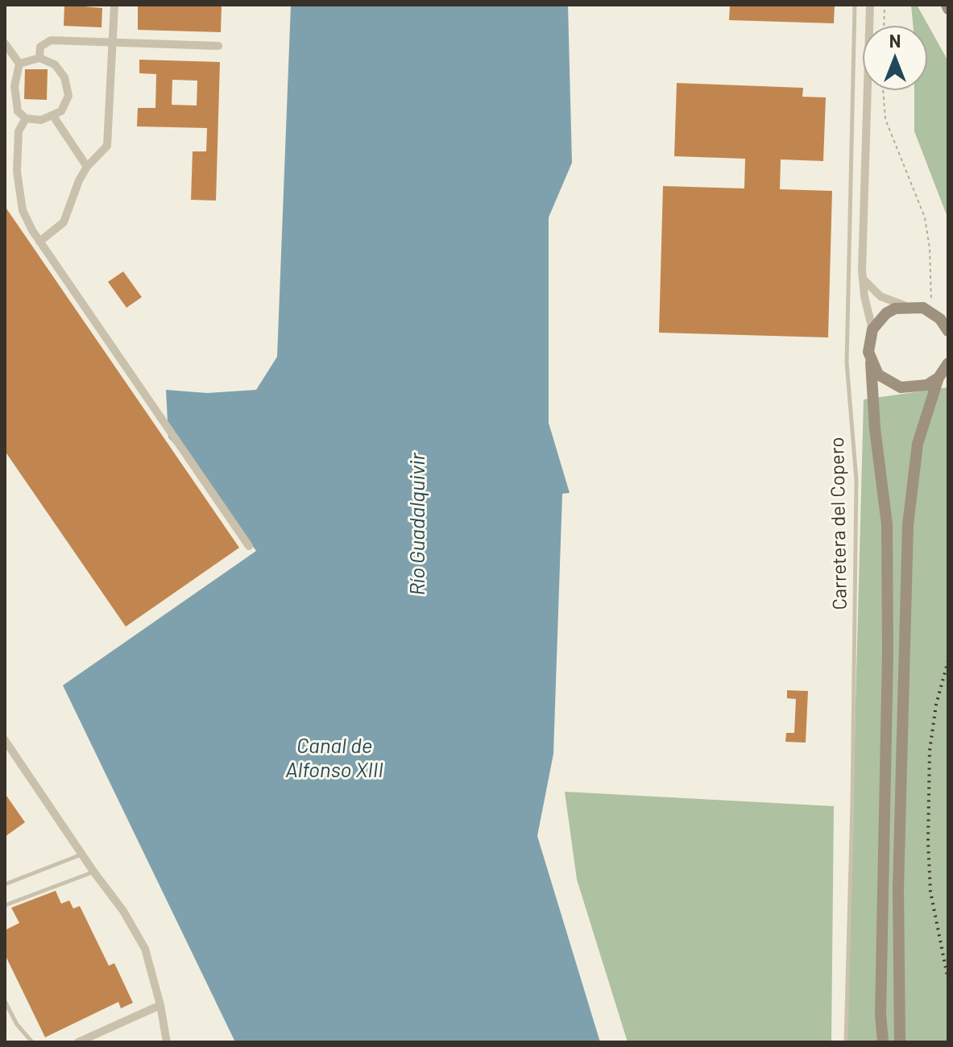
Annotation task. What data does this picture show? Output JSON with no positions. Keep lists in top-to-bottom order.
{
  "streets": {
    "lane": ["Carretera del Copero"]
  },
  "water": ["Río Guadalquivir", "Canal de Alfonso XIII"],
  "north": "top"
}
